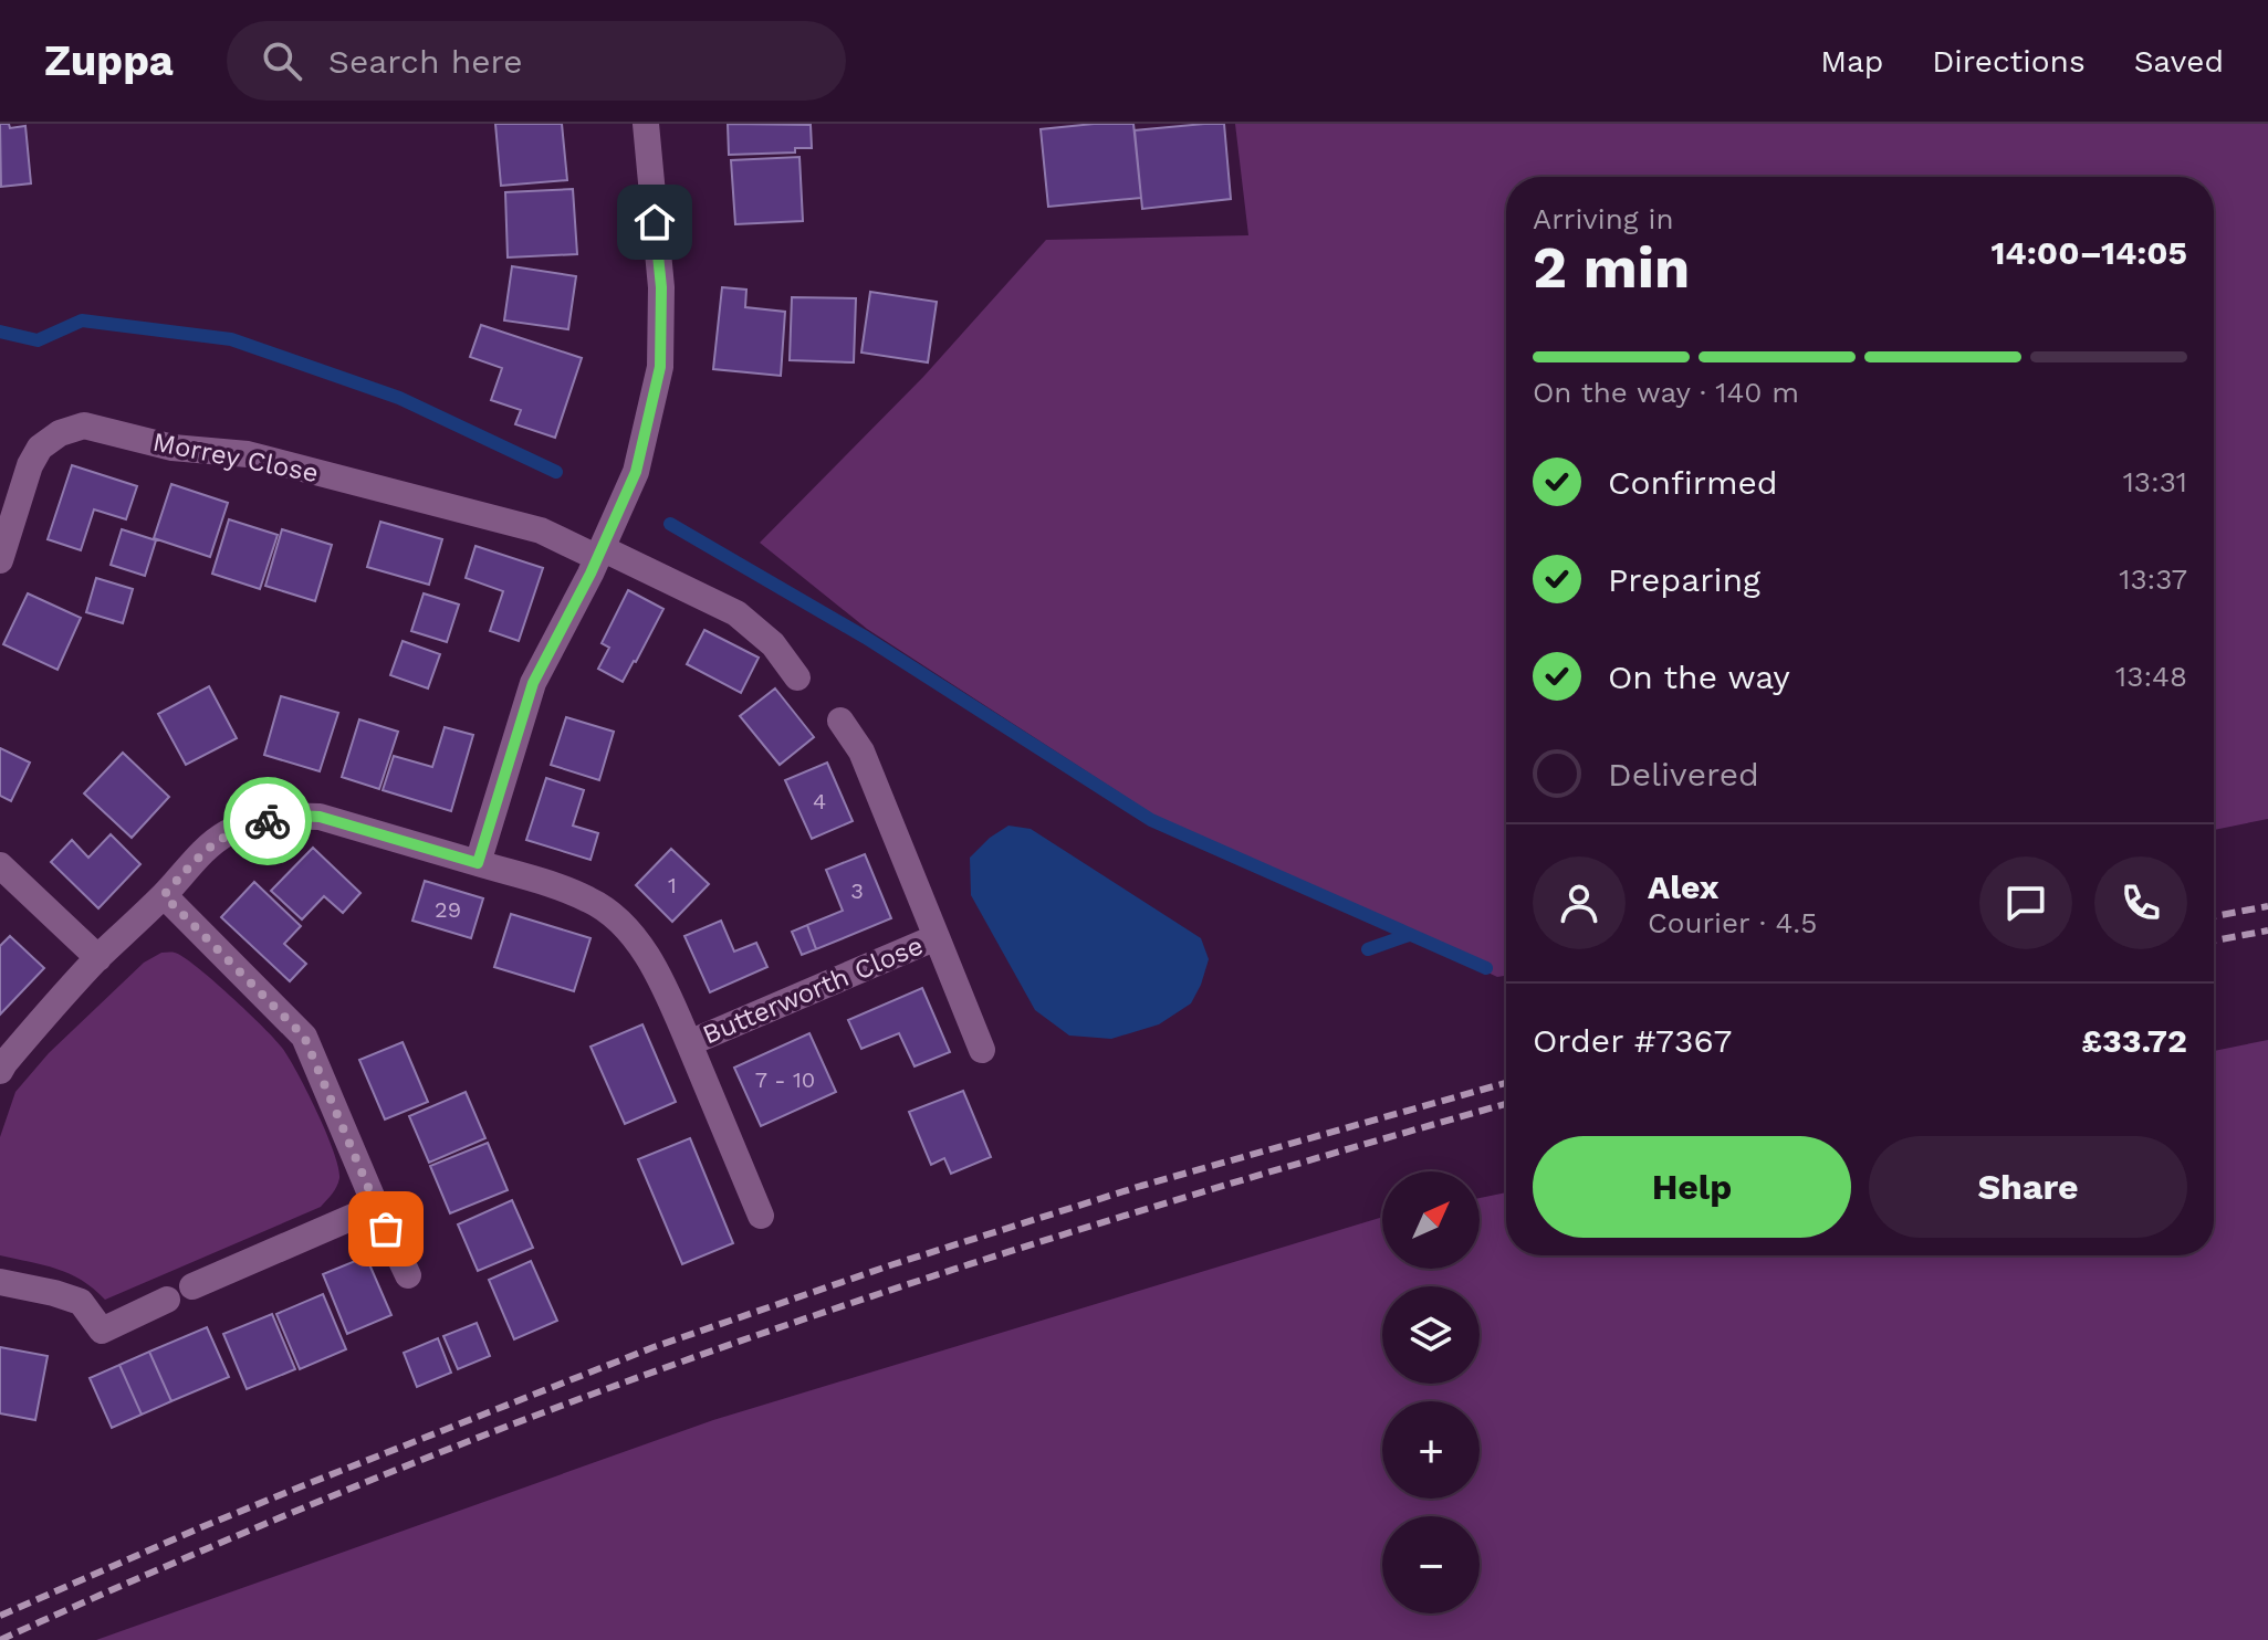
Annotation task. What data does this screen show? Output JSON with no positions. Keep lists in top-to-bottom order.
{
  "streets": {
    "street": ["Morrey Close", "Butterworth Close"]
  },
  "house_numbers": [
    "4",
    "1",
    "3",
    "29",
    "7 - 10"
  ],
  "north": "top right",
  "page": {
    "header": "Zuppa",
    "search": "Search here",
    "nav": ["Map", "Directions", "Saved"],
    "heading": ["2 min", "Arriving in", "14:00–14:05"],
    "panel": [
      "Alex",
      "Courier · 4.5",
      "Order #7367",
      "£33.72"
    ],
    "bar": "On the way · 140 m",
    "list": [
      ["Confirmed", "13:31"],
      ["Preparing", "13:37"],
      ["On the way", "13:48"],
      "Delivered"
    ],
    "buttons": ["Help", "Share"],
    "map_buttons": ["+", "−"]
  }
}
